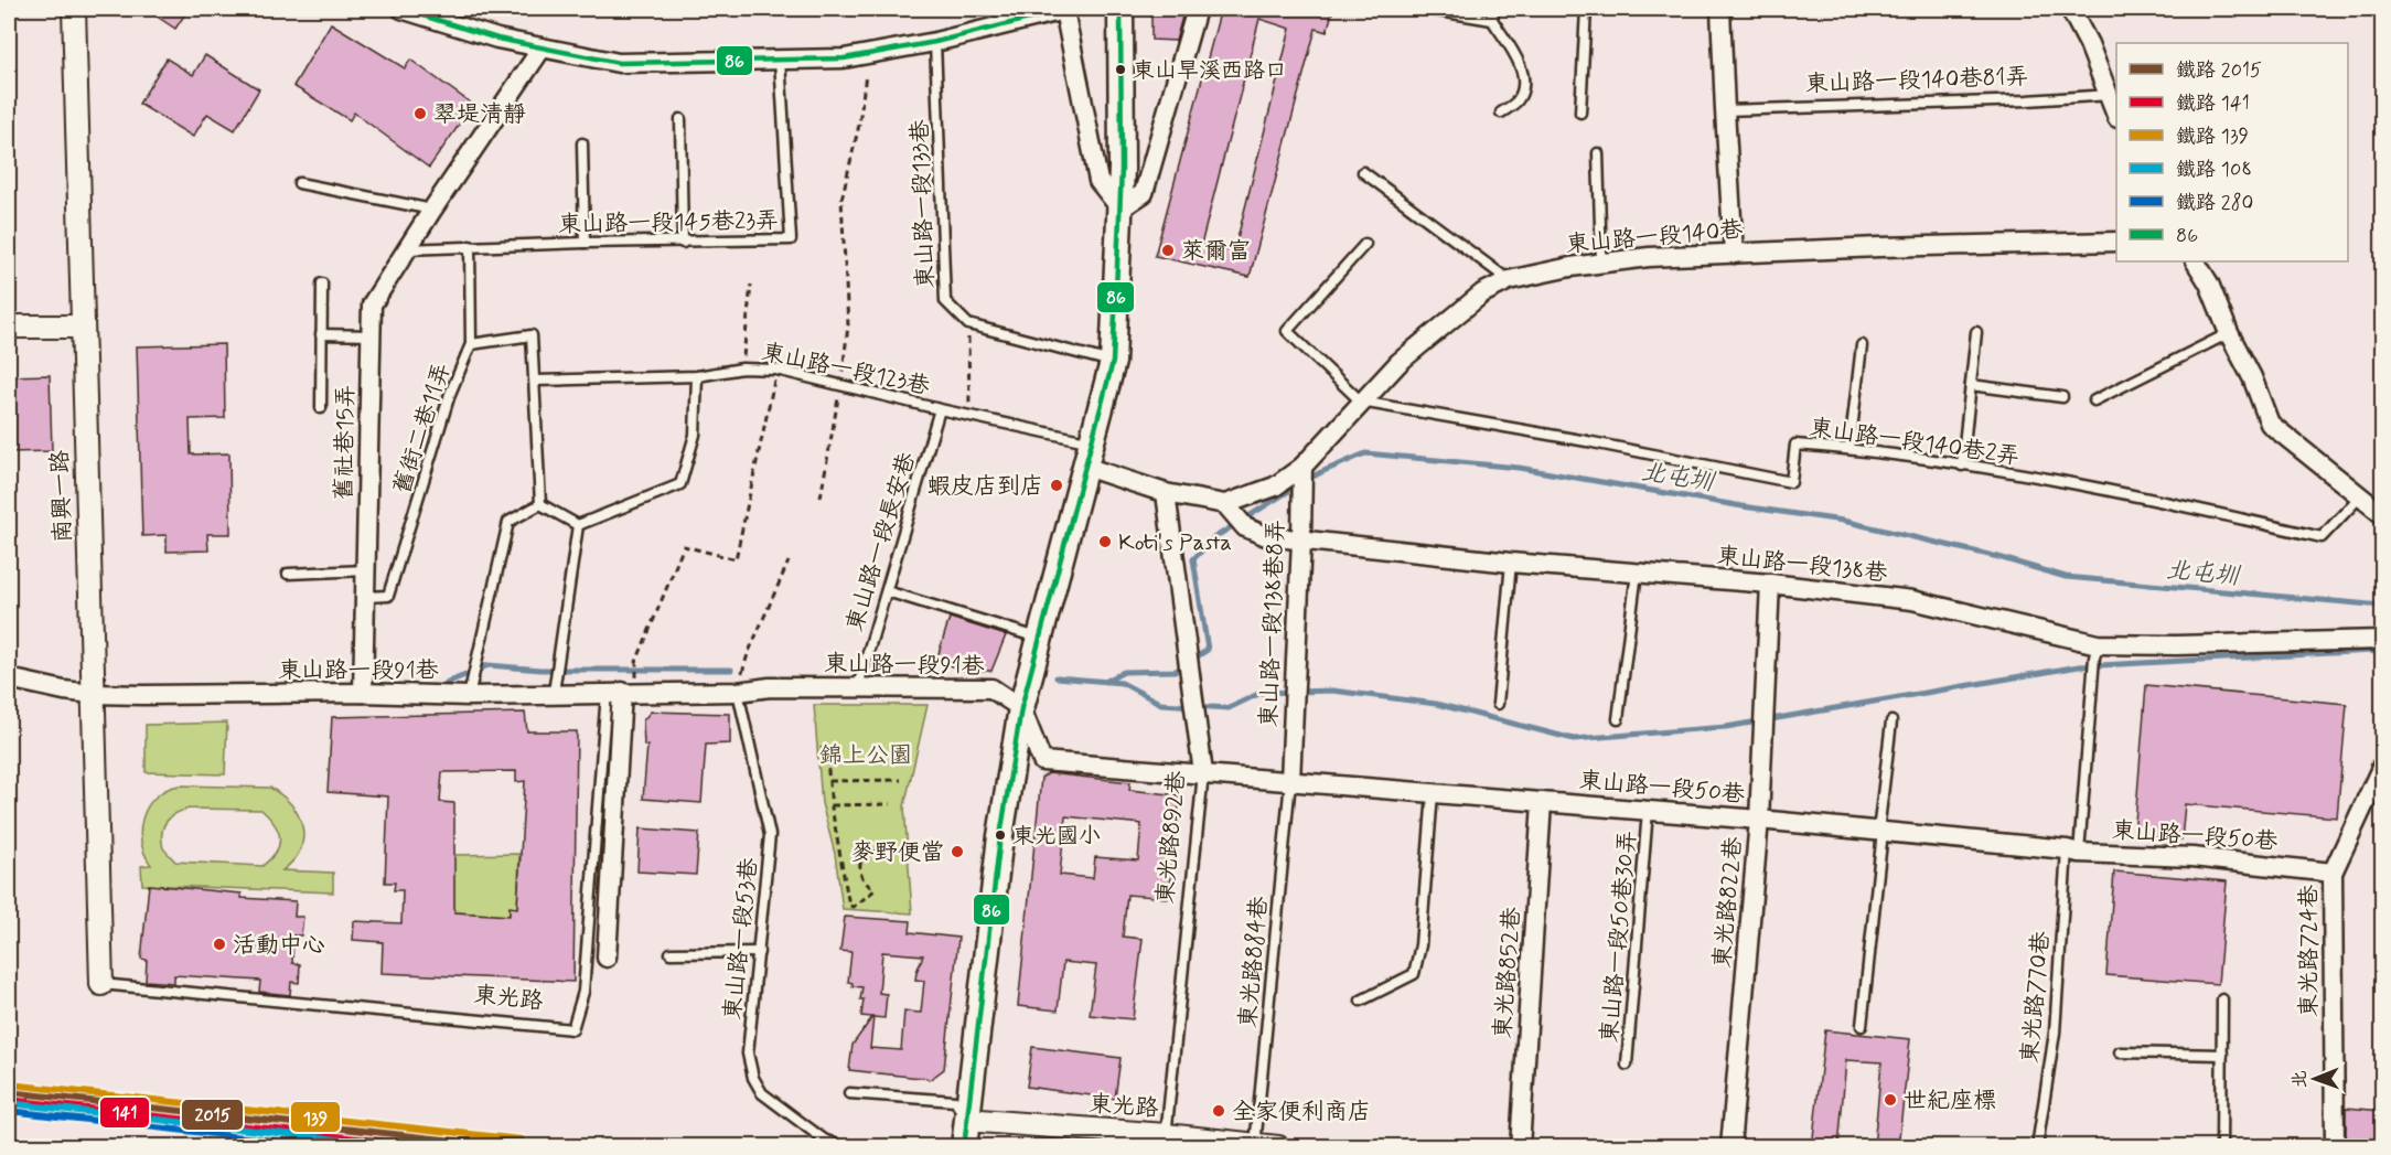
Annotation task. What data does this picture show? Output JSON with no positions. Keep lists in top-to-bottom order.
{
  "streets": {
    "street": [
      "東山路一段140巷",
      "舊社巷15弄",
      "南興一路",
      "東山路一段138巷",
      "東山路一段138巷8弄",
      "東山路一段91巷",
      "東山路一段50巷",
      "東光路892巷",
      "東光路822巷",
      "東光路724巷",
      "東光路852巷",
      "東光路"
    ],
    "lane": [
      "東山路一段140巷81弄",
      "東山路一段133巷",
      "東山路一段145巷23弄",
      "東山路一段123巷",
      "舊街二巷11弄",
      "東山路一段140巷2弄",
      "東山路一段長安巷",
      "東山路一段50巷30弄",
      "東山路一段53巷",
      "東光路884巷",
      "東光路770巷"
    ]
  },
  "crossings": [
    ["東山路一段145巷23弄", "舊街二巷11弄"],
    ["東山路一段145巷23弄", "舊社巷15弄"],
    ["東山路一段140巷", "東山路一段140巷2弄"],
    ["東山路一段140巷", "東山路一段138巷"],
    ["東山路一段140巷", "東山路一段138巷8弄"],
    ["東山路一段123巷", "東山路一段長安巷"],
    ["舊街二巷11弄", "舊社巷15弄"],
    ["舊社巷15弄", "東山路一段91巷"],
    ["南興一路", "東山路一段91巷"],
    ["南興一路", "東光路"],
    ["東山路一段長安巷", "東山路一段91巷"],
    ["東山路一段138巷", "東山路一段138巷8弄"],
    ["東山路一段138巷", "東光路822巷"],
    ["東山路一段138巷", "東光路770巷"],
    ["東山路一段138巷8弄", "東山路一段50巷"],
    ["東山路一段138巷8弄", "東光路884巷"],
    ["東山路一段91巷", "東山路一段50巷"],
    ["東山路一段91巷", "東山路一段53巷"],
    ["東山路一段91巷", "東光路"],
    ["東山路一段50巷", "東光路892巷"],
    ["東山路一段50巷", "東光路822巷"],
    ["東山路一段50巷", "東山路一段50巷30弄"],
    ["東山路一段50巷", "東光路724巷"],
    ["東山路一段50巷", "東光路884巷"],
    ["東山路一段50巷", "東光路852巷"],
    ["東山路一段50巷", "東光路770巷"],
    ["東光路892巷", "東光路"],
    ["東光路884巷", "東光路"]
  ],
  "water": ["北屯圳"],
  "parks": ["錦上公園"],
  "places": [
    "東山旱溪西路口",
    "翠堤清靜",
    "萊爾富",
    "蝦皮店到店",
    "Koti's Pasta",
    "東光國小",
    "麥野便當",
    "活動中心",
    "世紀座標",
    "全家便利商店"
  ],
  "lines": [
    "transit line 86",
    "rail line 139",
    "rail line 2015",
    "rail line 141",
    "rail line 108",
    "rail line 280"
  ],
  "legend": [
    "鐵路 2015",
    "鐵路 141",
    "鐵路 139",
    "鐵路 108",
    "鐵路 280",
    "86"
  ],
  "north": "left"
}
